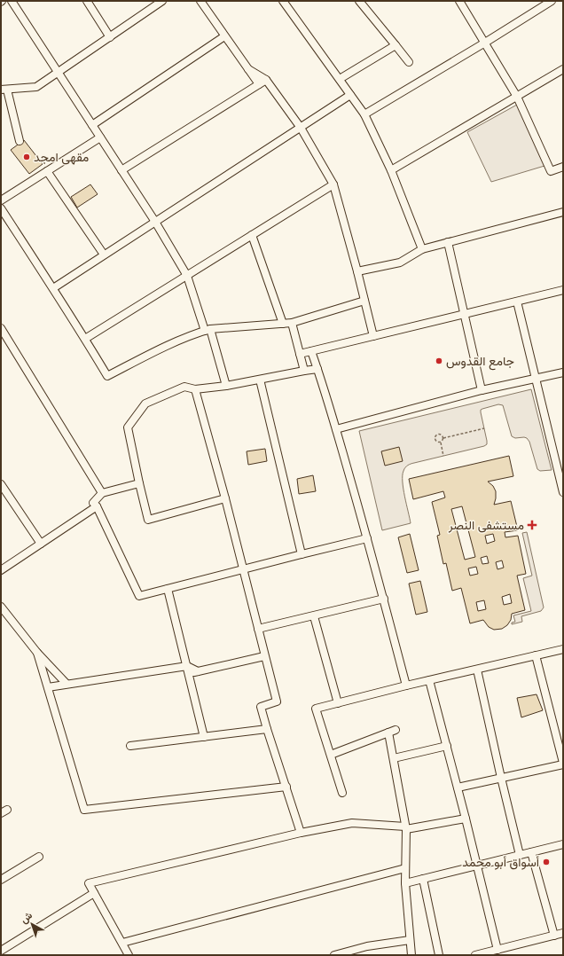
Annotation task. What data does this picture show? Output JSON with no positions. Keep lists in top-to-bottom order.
{
  "places": {
    "other": ["مقهى امجد", "جامع القدوس", "أسواق أبو محمد"],
    "health": ["مستشفى النصر"]
  },
  "north": "top left"
}
